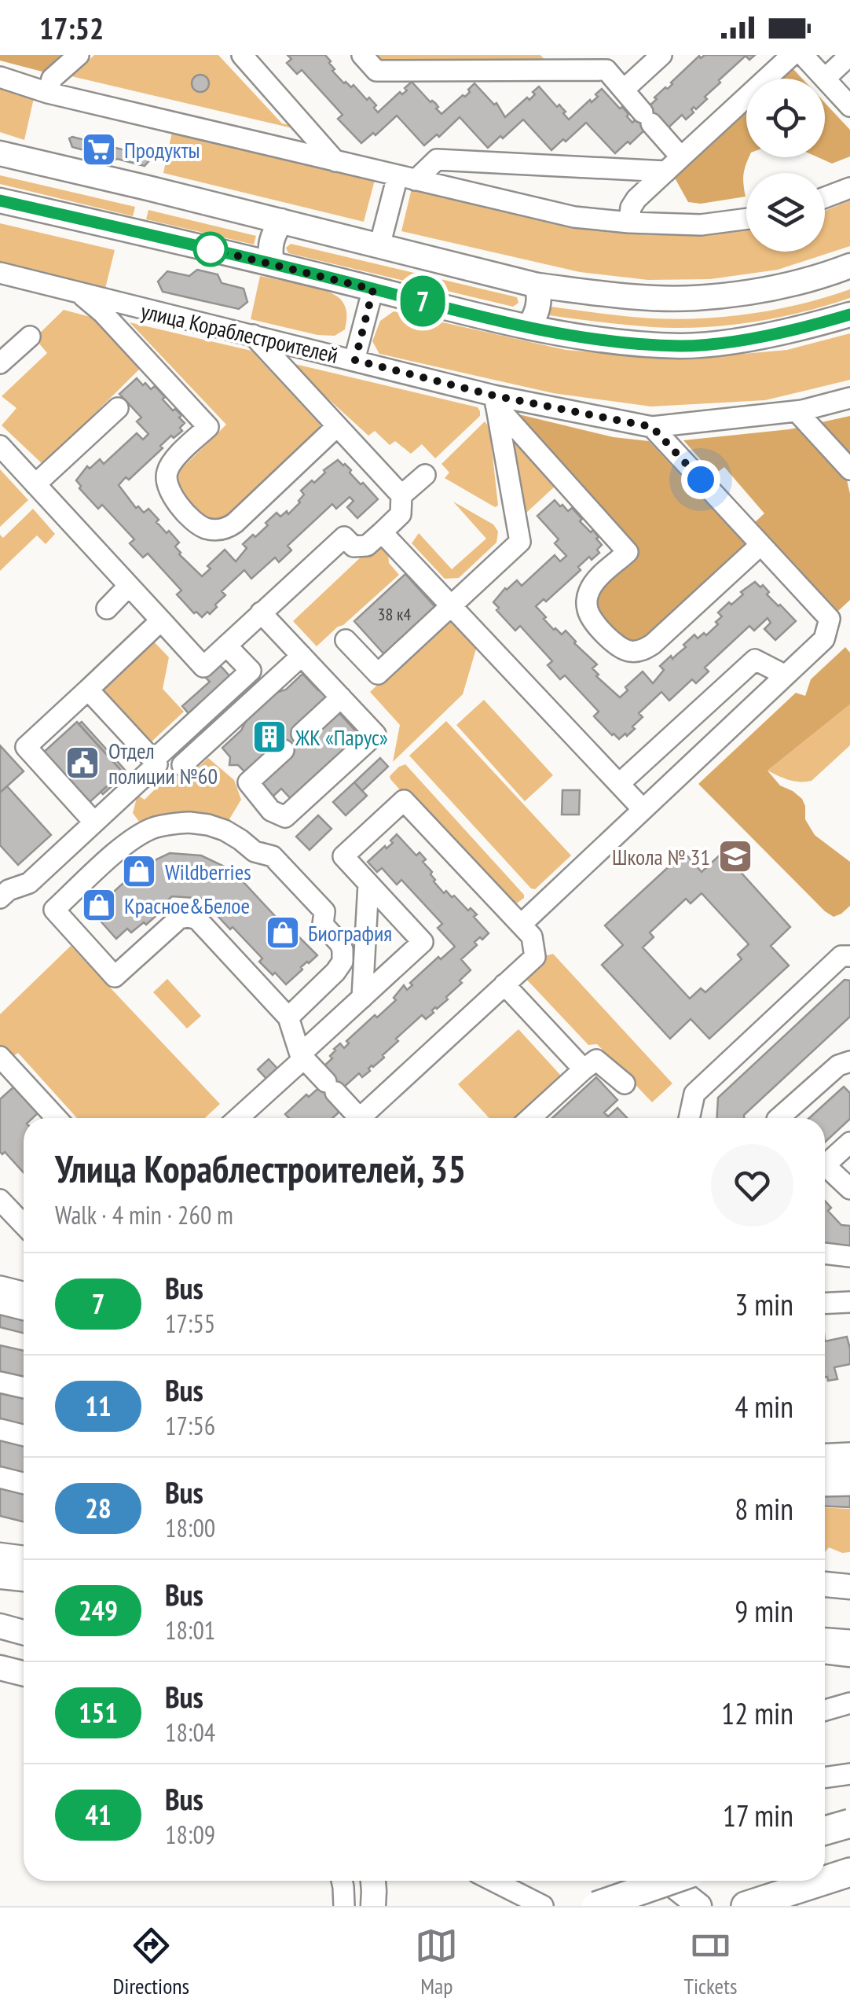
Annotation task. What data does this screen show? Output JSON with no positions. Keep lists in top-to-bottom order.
{
  "streets": {
    "street": ["улица Кораблестроителей"]
  },
  "places": {
    "supermarket": ["Продукты"],
    "building": ["ЖК «Парус»"],
    "public building": ["Отдел полиции №60"],
    "school or university": ["Школа № 31"],
    "shop": ["Wildberries", "Красное&Белое", "Биография"]
  },
  "lines": ["bus line 7"],
  "house_numbers": ["38 к4"],
  "page": {
    "status": "17:52",
    "on_map": "7",
    "heading": ["Улица Кораблестроителей, 35", "Walk · 4 min · 260 m"],
    "list": [
      {
        "mark": "7",
        "name": "Bus",
        "note": "17:55",
        "value": "3 min"
      },
      {
        "mark": "11",
        "name": "Bus",
        "note": "17:56",
        "value": "4 min"
      },
      {
        "mark": "28",
        "name": "Bus",
        "note": "18:00",
        "value": "8 min"
      },
      {
        "mark": "249",
        "name": "Bus",
        "note": "18:01",
        "value": "9 min"
      },
      {
        "mark": "151",
        "name": "Bus",
        "note": "18:04",
        "value": "12 min"
      },
      {
        "mark": "41",
        "name": "Bus",
        "note": "18:09",
        "value": "17 min"
      }
    ],
    "tabs": ["Directions", "Map", "Tickets"]
  }
}
